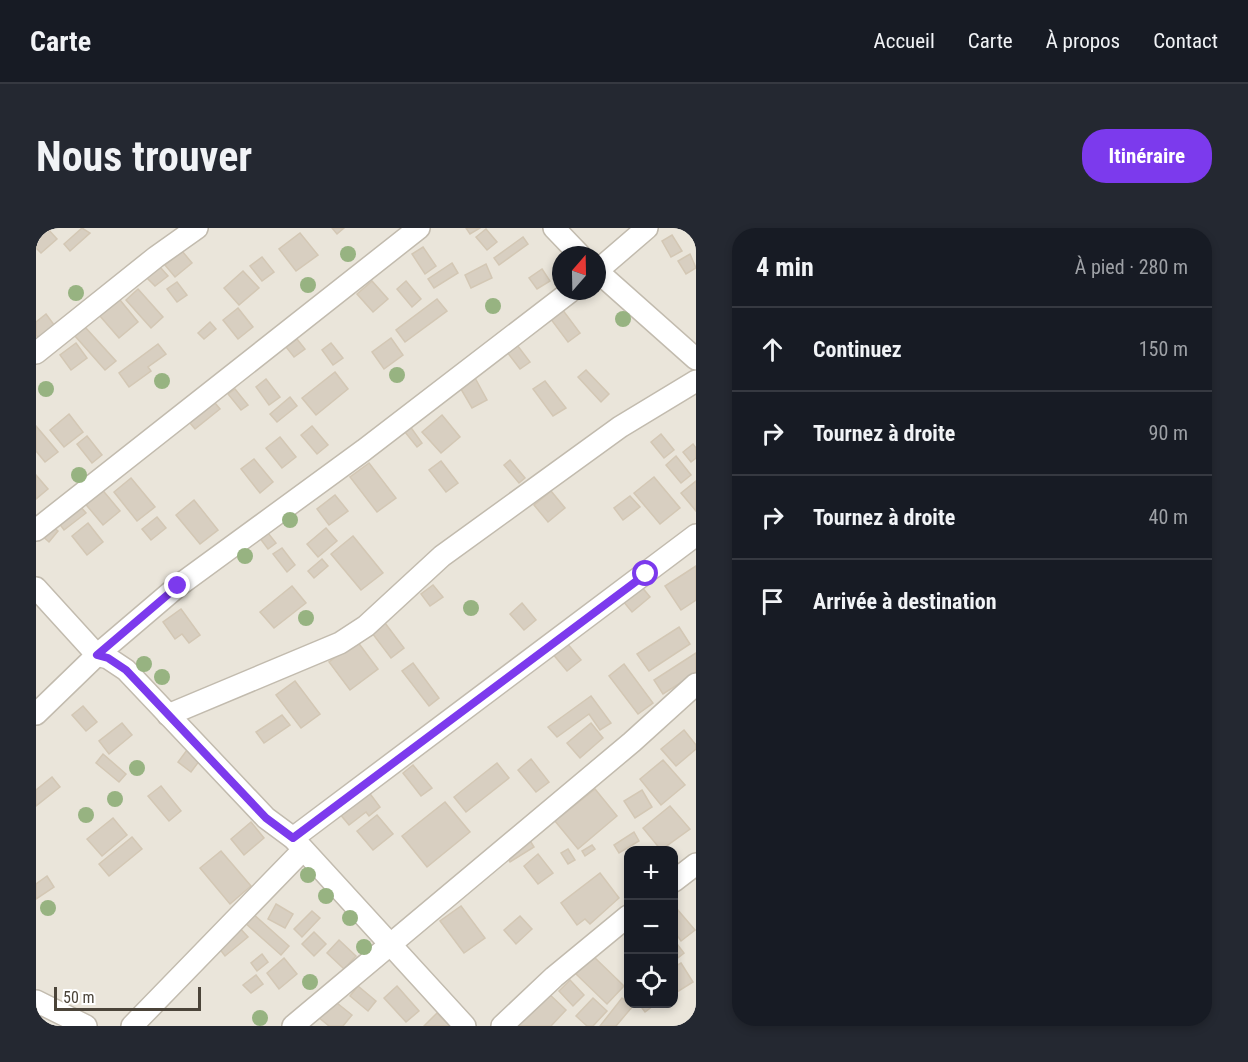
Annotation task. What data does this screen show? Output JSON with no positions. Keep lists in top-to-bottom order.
{
  "scale_bar": "50 m",
  "north": "top",
  "page": {
    "header": "Carte",
    "nav": [
      "Accueil",
      "Carte",
      "À propos",
      "Contact"
    ],
    "buttons": "Itinéraire",
    "title": "Nous trouver",
    "heading": ["4 min", "À pied · 280 m"],
    "list": [
      ["Continuez", "150 m"],
      ["Tournez à droite", "90 m"],
      ["Tournez à droite", "40 m"],
      "Arrivée à destination"
    ],
    "map_buttons": ["+", "−"],
    "scale": "50 m"
  }
}
